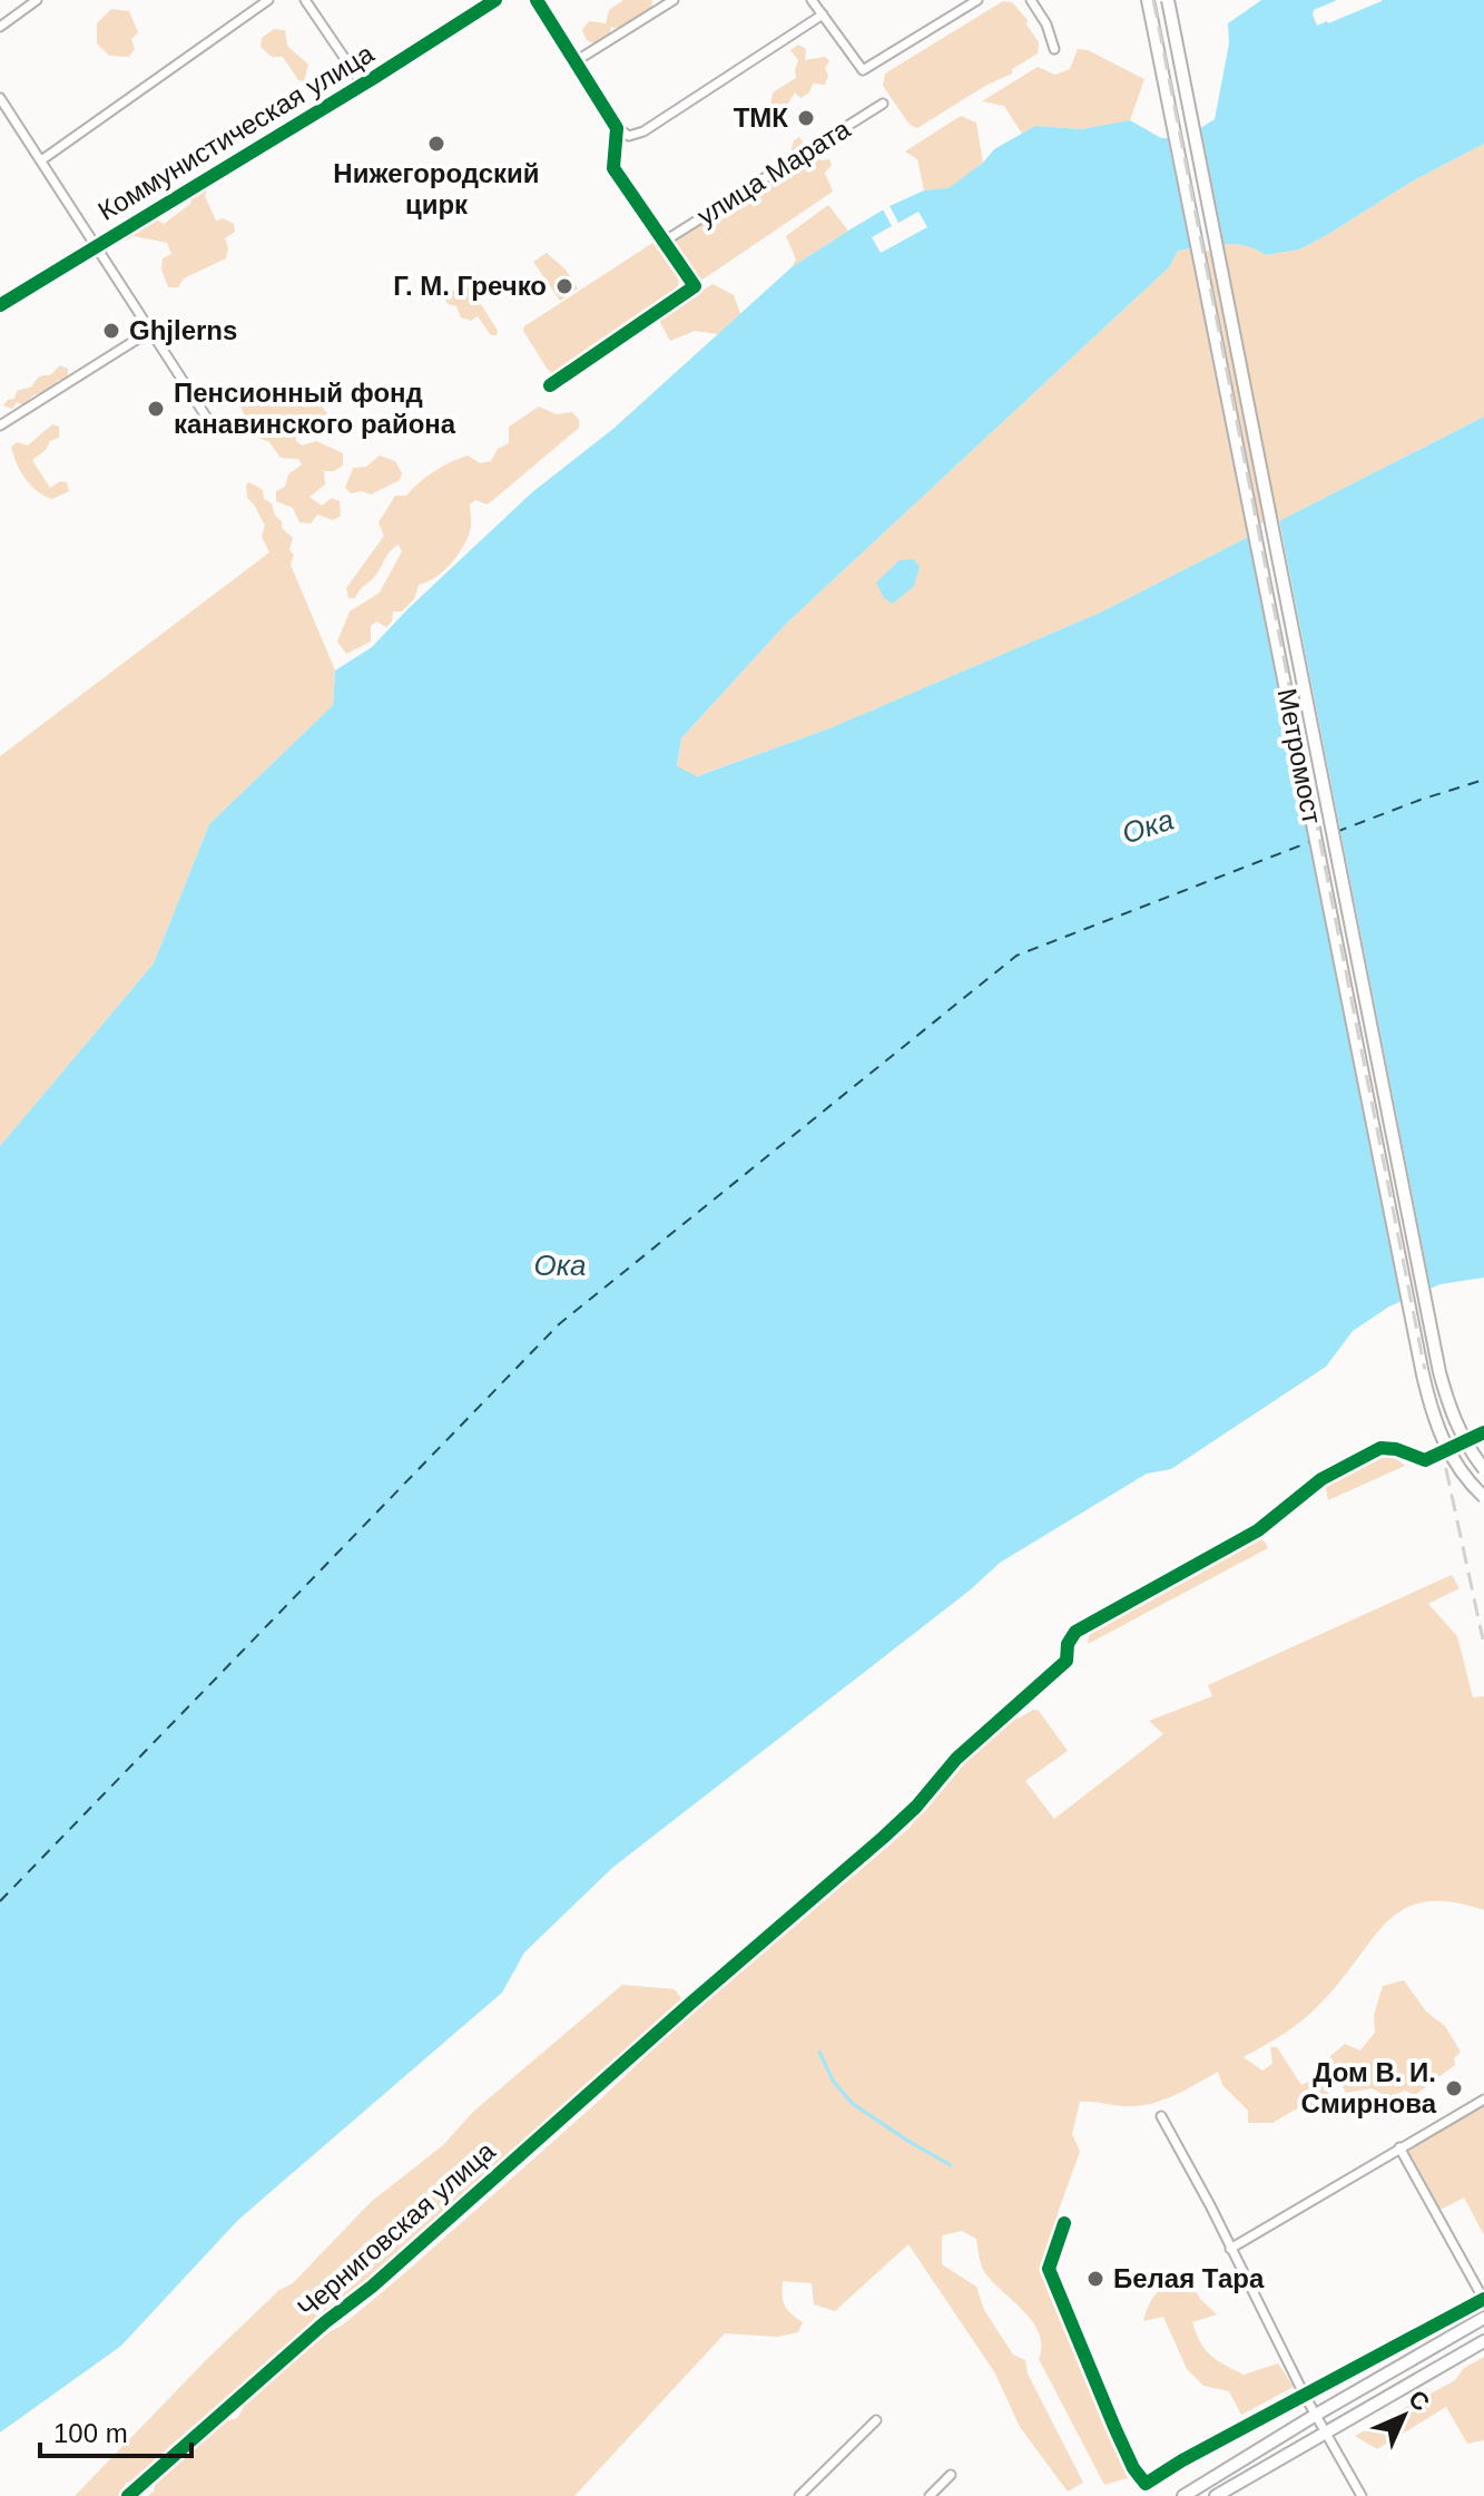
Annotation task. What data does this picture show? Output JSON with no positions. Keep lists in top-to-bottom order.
{
  "streets": {
    "main road": ["Метромост"],
    "street": ["Коммунистическая улица", "улица Марата", "Черниговская улица"]
  },
  "water": ["Ока"],
  "places": [
    "ТМК",
    "Нижегородский цирк",
    "Г. М. Гречко",
    "Ghjlerns",
    "Пенсионный фонд канавинского района",
    "Дом В. И. Смирнова",
    "Белая Тара"
  ],
  "scale_bar": "100 m",
  "north": "top right"
}
